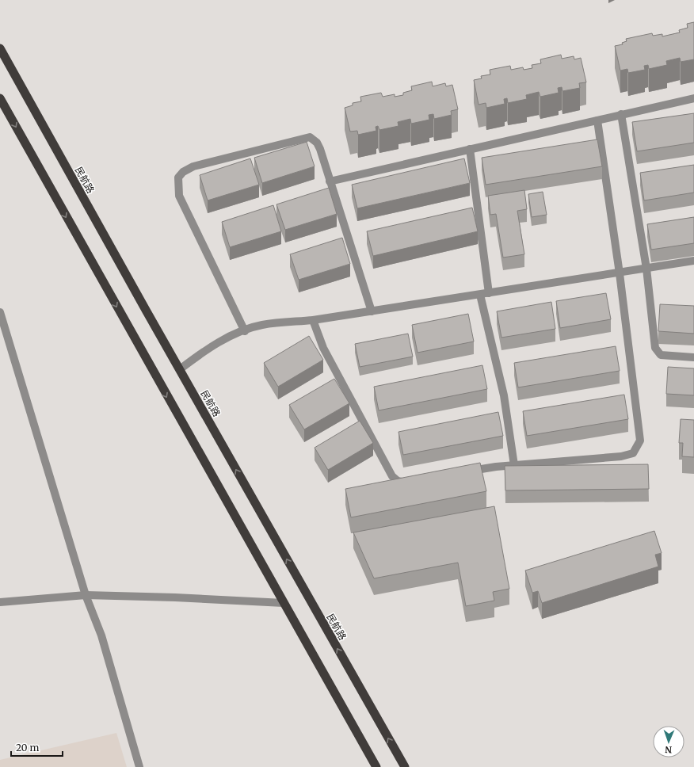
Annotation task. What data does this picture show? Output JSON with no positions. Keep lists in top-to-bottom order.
{
  "streets": {
    "highway": ["民航路"]
  },
  "scale_bar": "20 m",
  "north": "bottom"
}
